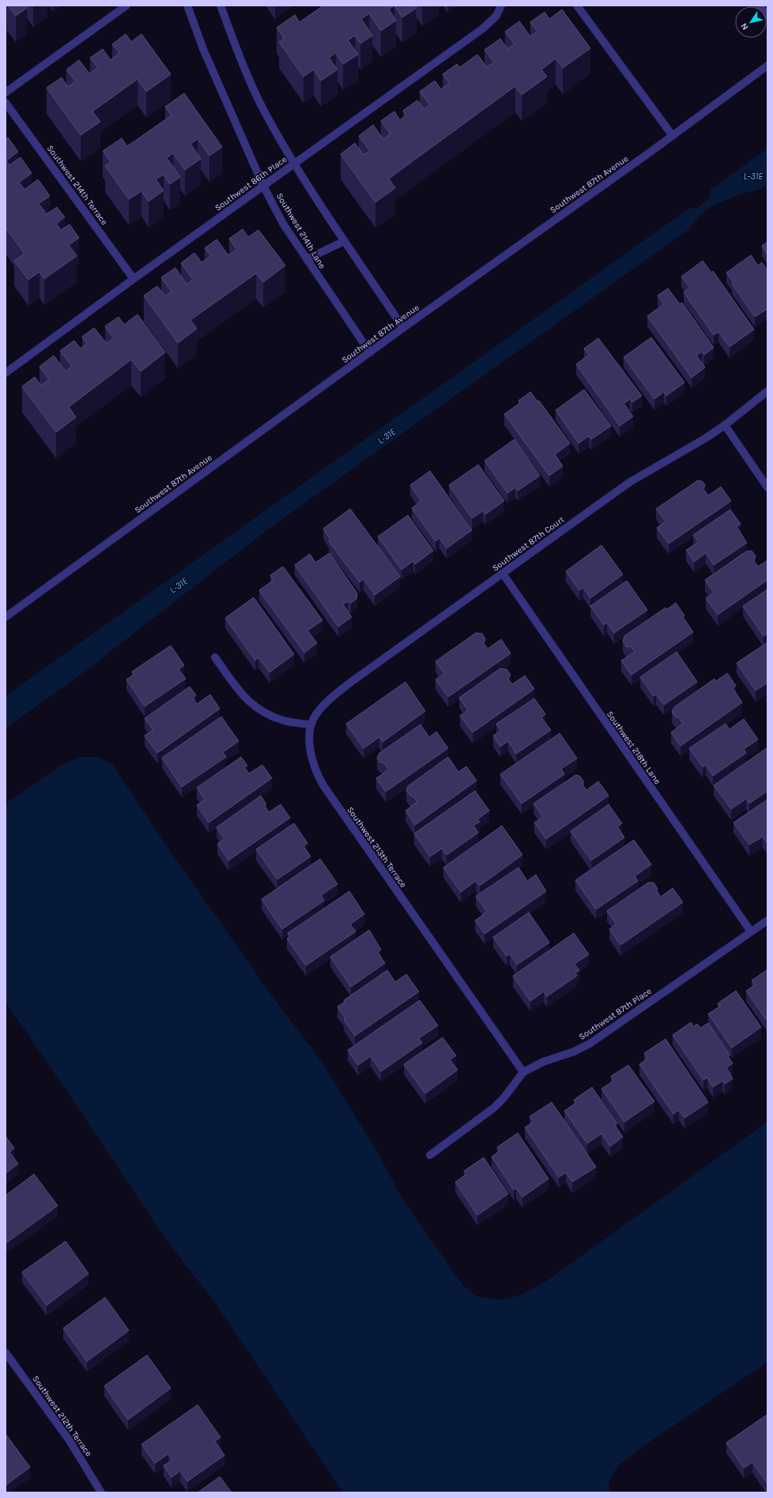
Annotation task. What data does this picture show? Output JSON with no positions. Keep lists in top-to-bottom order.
{
  "streets": {
    "street": [
      "Southwest 86th Place",
      "Southwest 87th Avenue",
      "Southwest 214th Terrace",
      "Southwest 214th Lane",
      "Southwest 87th Court",
      "Southwest 218th Lane",
      "Southwest 213th Terrace",
      "Southwest 87th Place",
      "Southwest 212th Terrace"
    ]
  },
  "crossings": [
    ["Southwest 86th Place", "Southwest 214th Terrace"],
    ["Southwest 86th Place", "Southwest 214th Lane"],
    ["Southwest 87th Avenue", "Southwest 214th Lane"],
    ["Southwest 87th Court", "Southwest 218th Lane"],
    ["Southwest 87th Court", "Southwest 213th Terrace"],
    ["Southwest 218th Lane", "Southwest 87th Place"],
    ["Southwest 213th Terrace", "Southwest 87th Place"]
  ],
  "water": ["L-31E"],
  "north": "bottom left"
}
